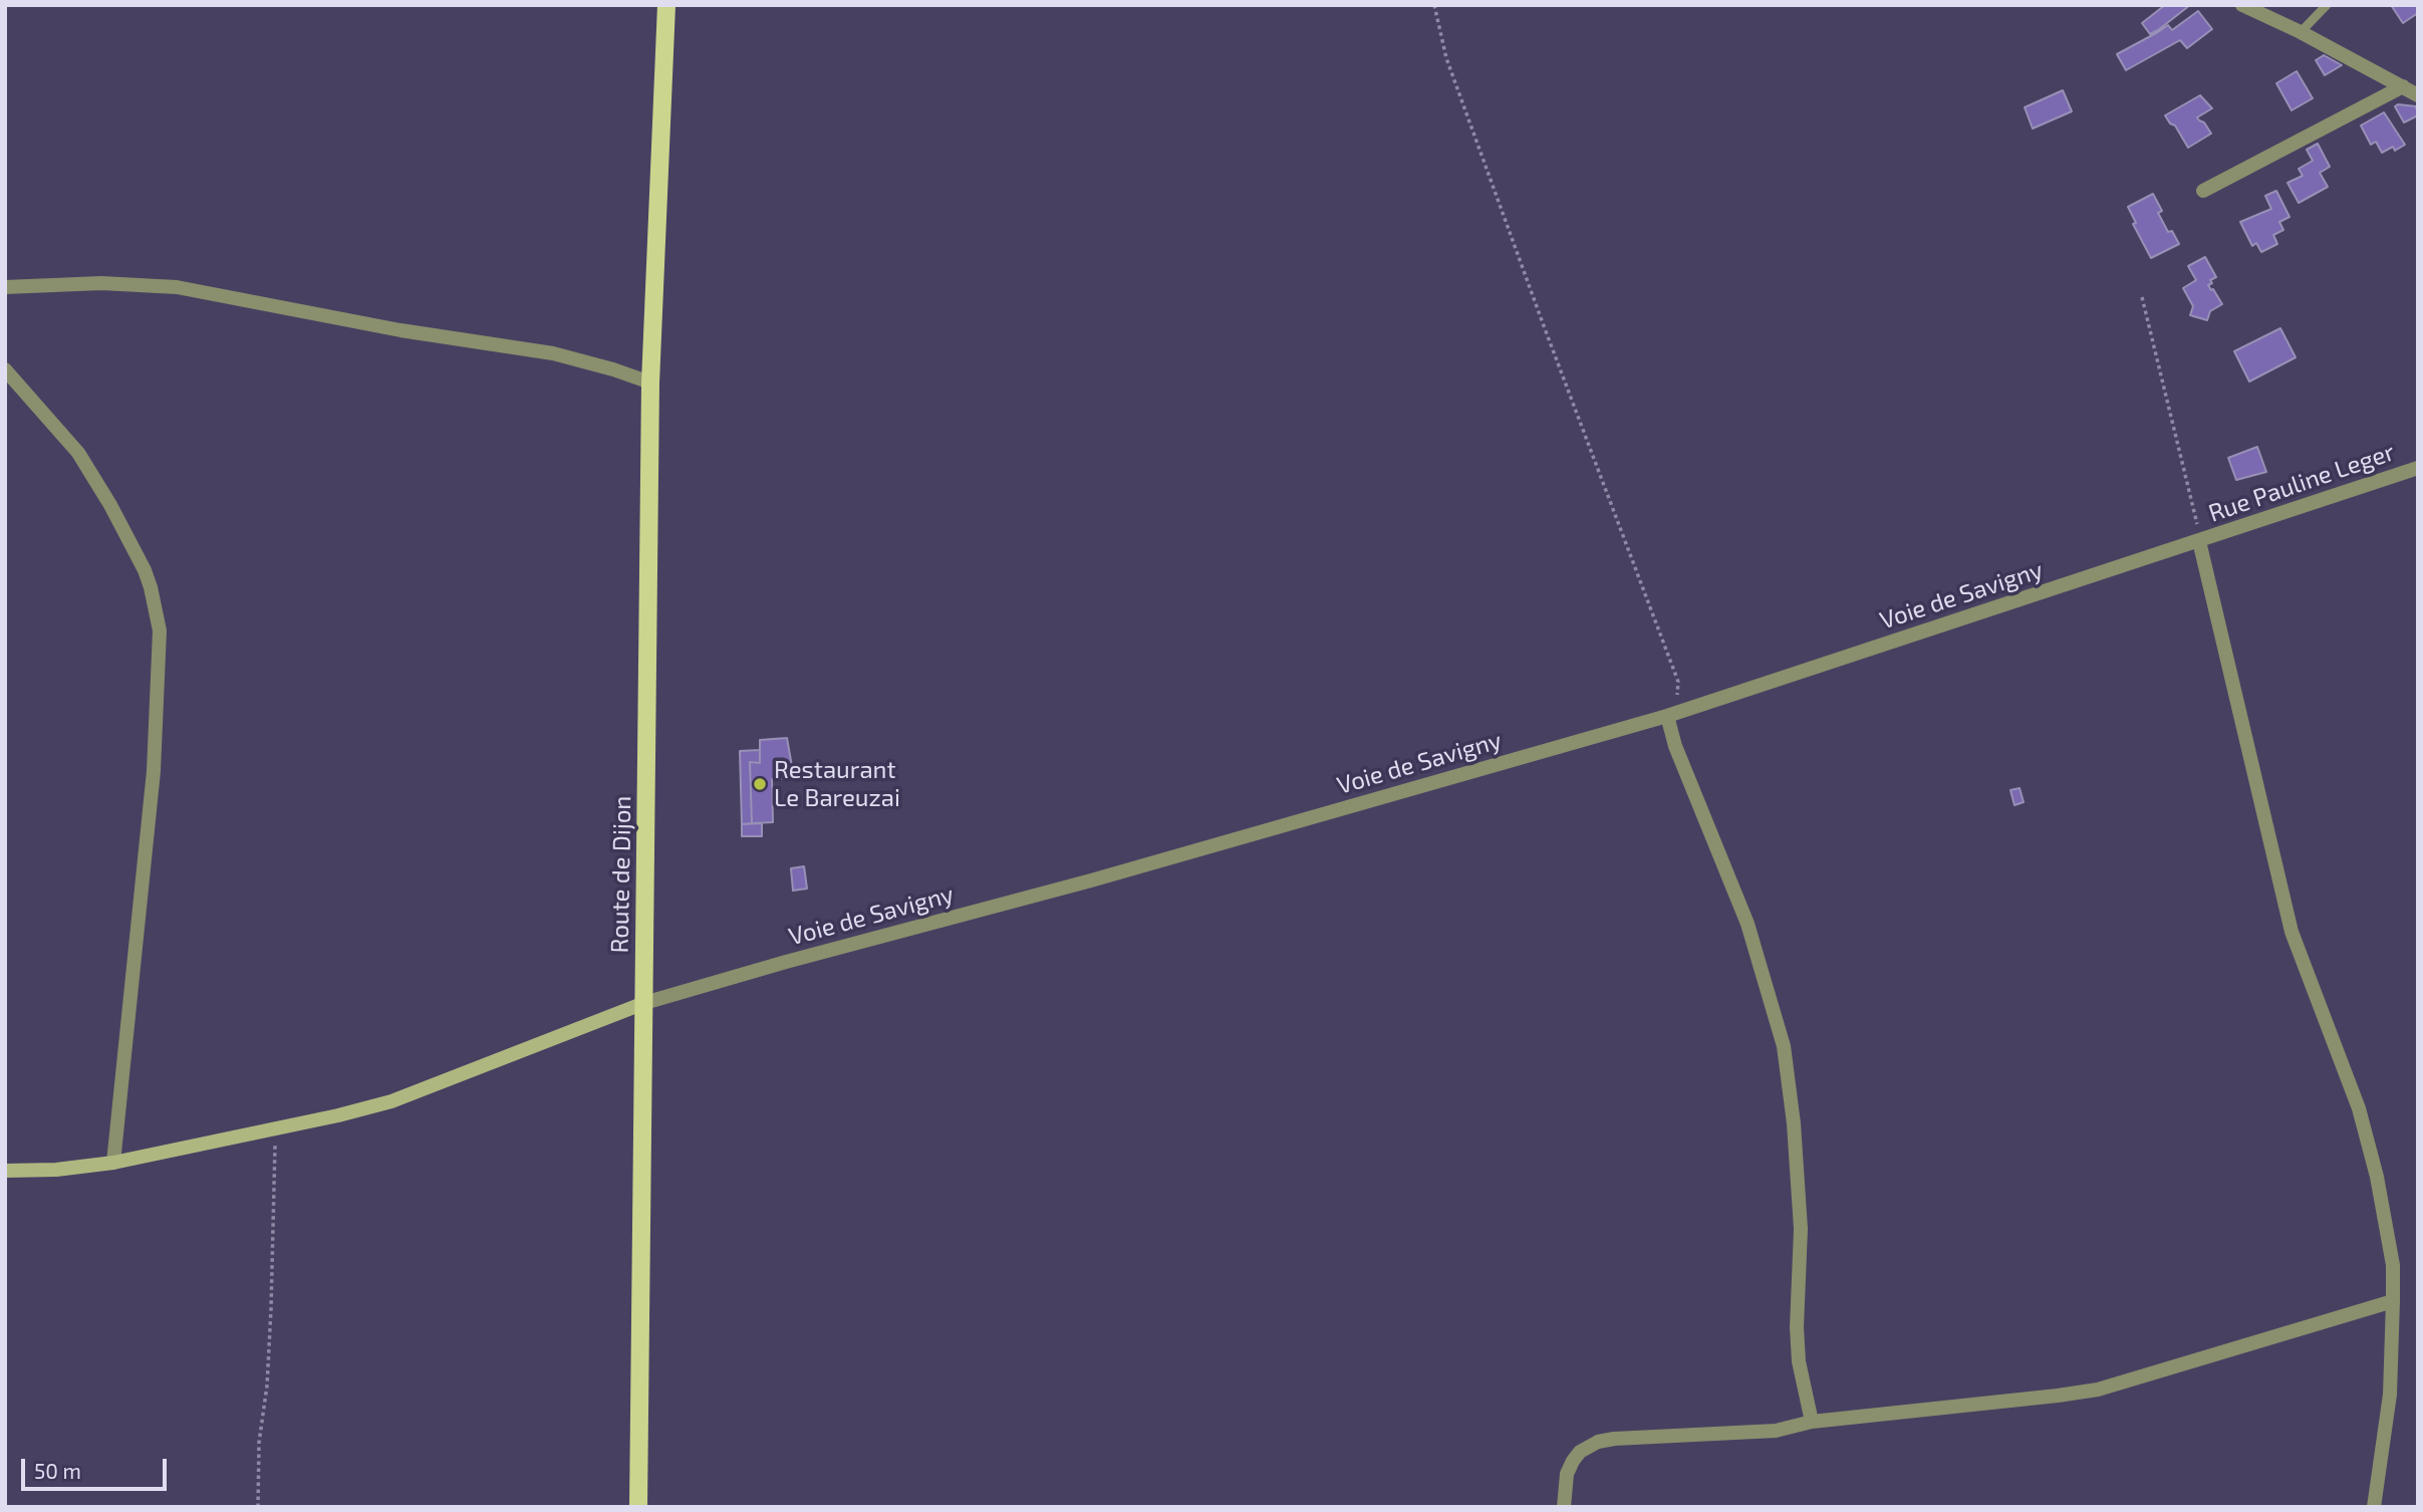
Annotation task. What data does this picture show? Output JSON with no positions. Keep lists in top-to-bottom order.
{
  "streets": {
    "main road": ["Route de Dijon"],
    "street": ["Rue Pauline Leger", "Voie de Savigny"]
  },
  "crossings": [
    ["Rue Pauline Leger", "Voie de Savigny"],
    ["Voie de Savigny", "Route de Dijon"]
  ],
  "places": ["Restaurant Le Bareuzai"],
  "scale_bar": "50 m"
}
